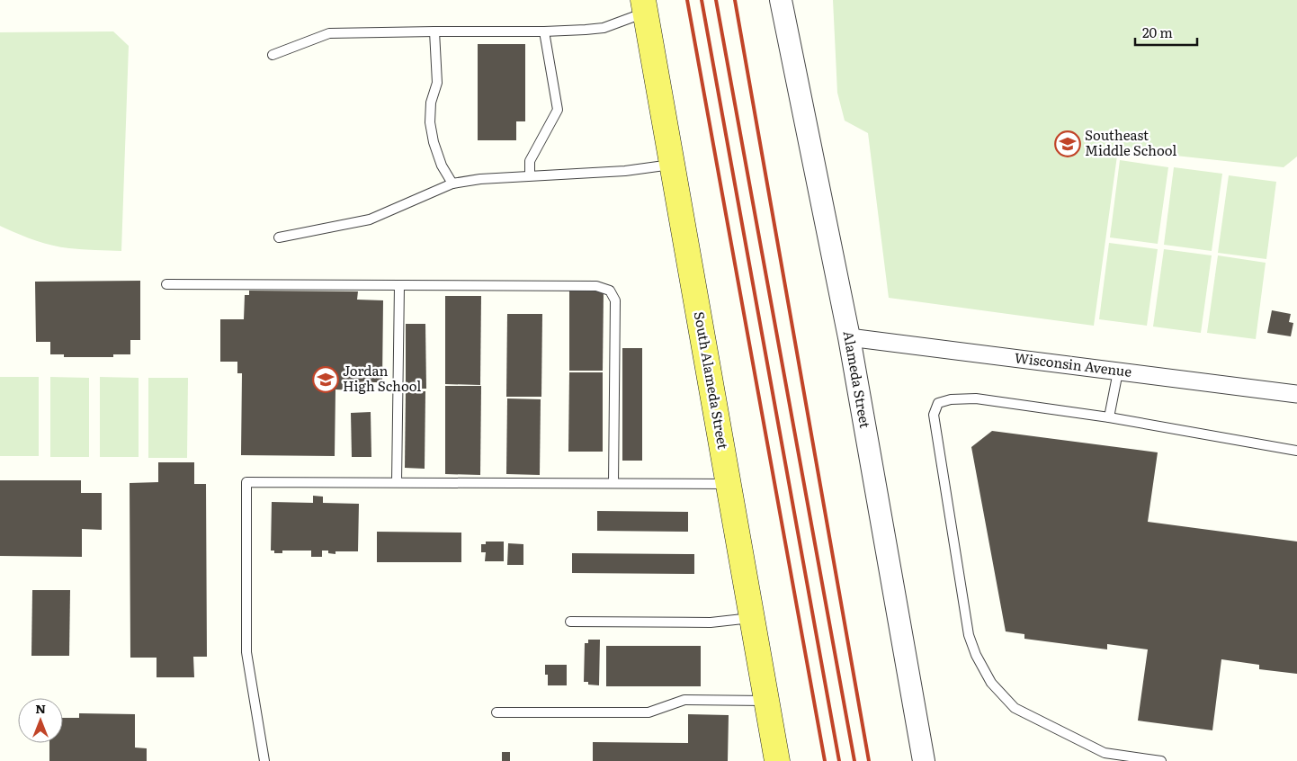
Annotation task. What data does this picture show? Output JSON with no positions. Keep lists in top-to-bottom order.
{
  "streets": {
    "main road": ["South Alameda Street"],
    "street": ["Wisconsin Avenue", "Alameda Street"]
  },
  "crossings": [
    ["Wisconsin Avenue", "Alameda Street"]
  ],
  "places": {
    "school or university": ["Southeast Middle School", "Jordan High School"]
  },
  "scale_bar": "20 m",
  "north": "top"
}
